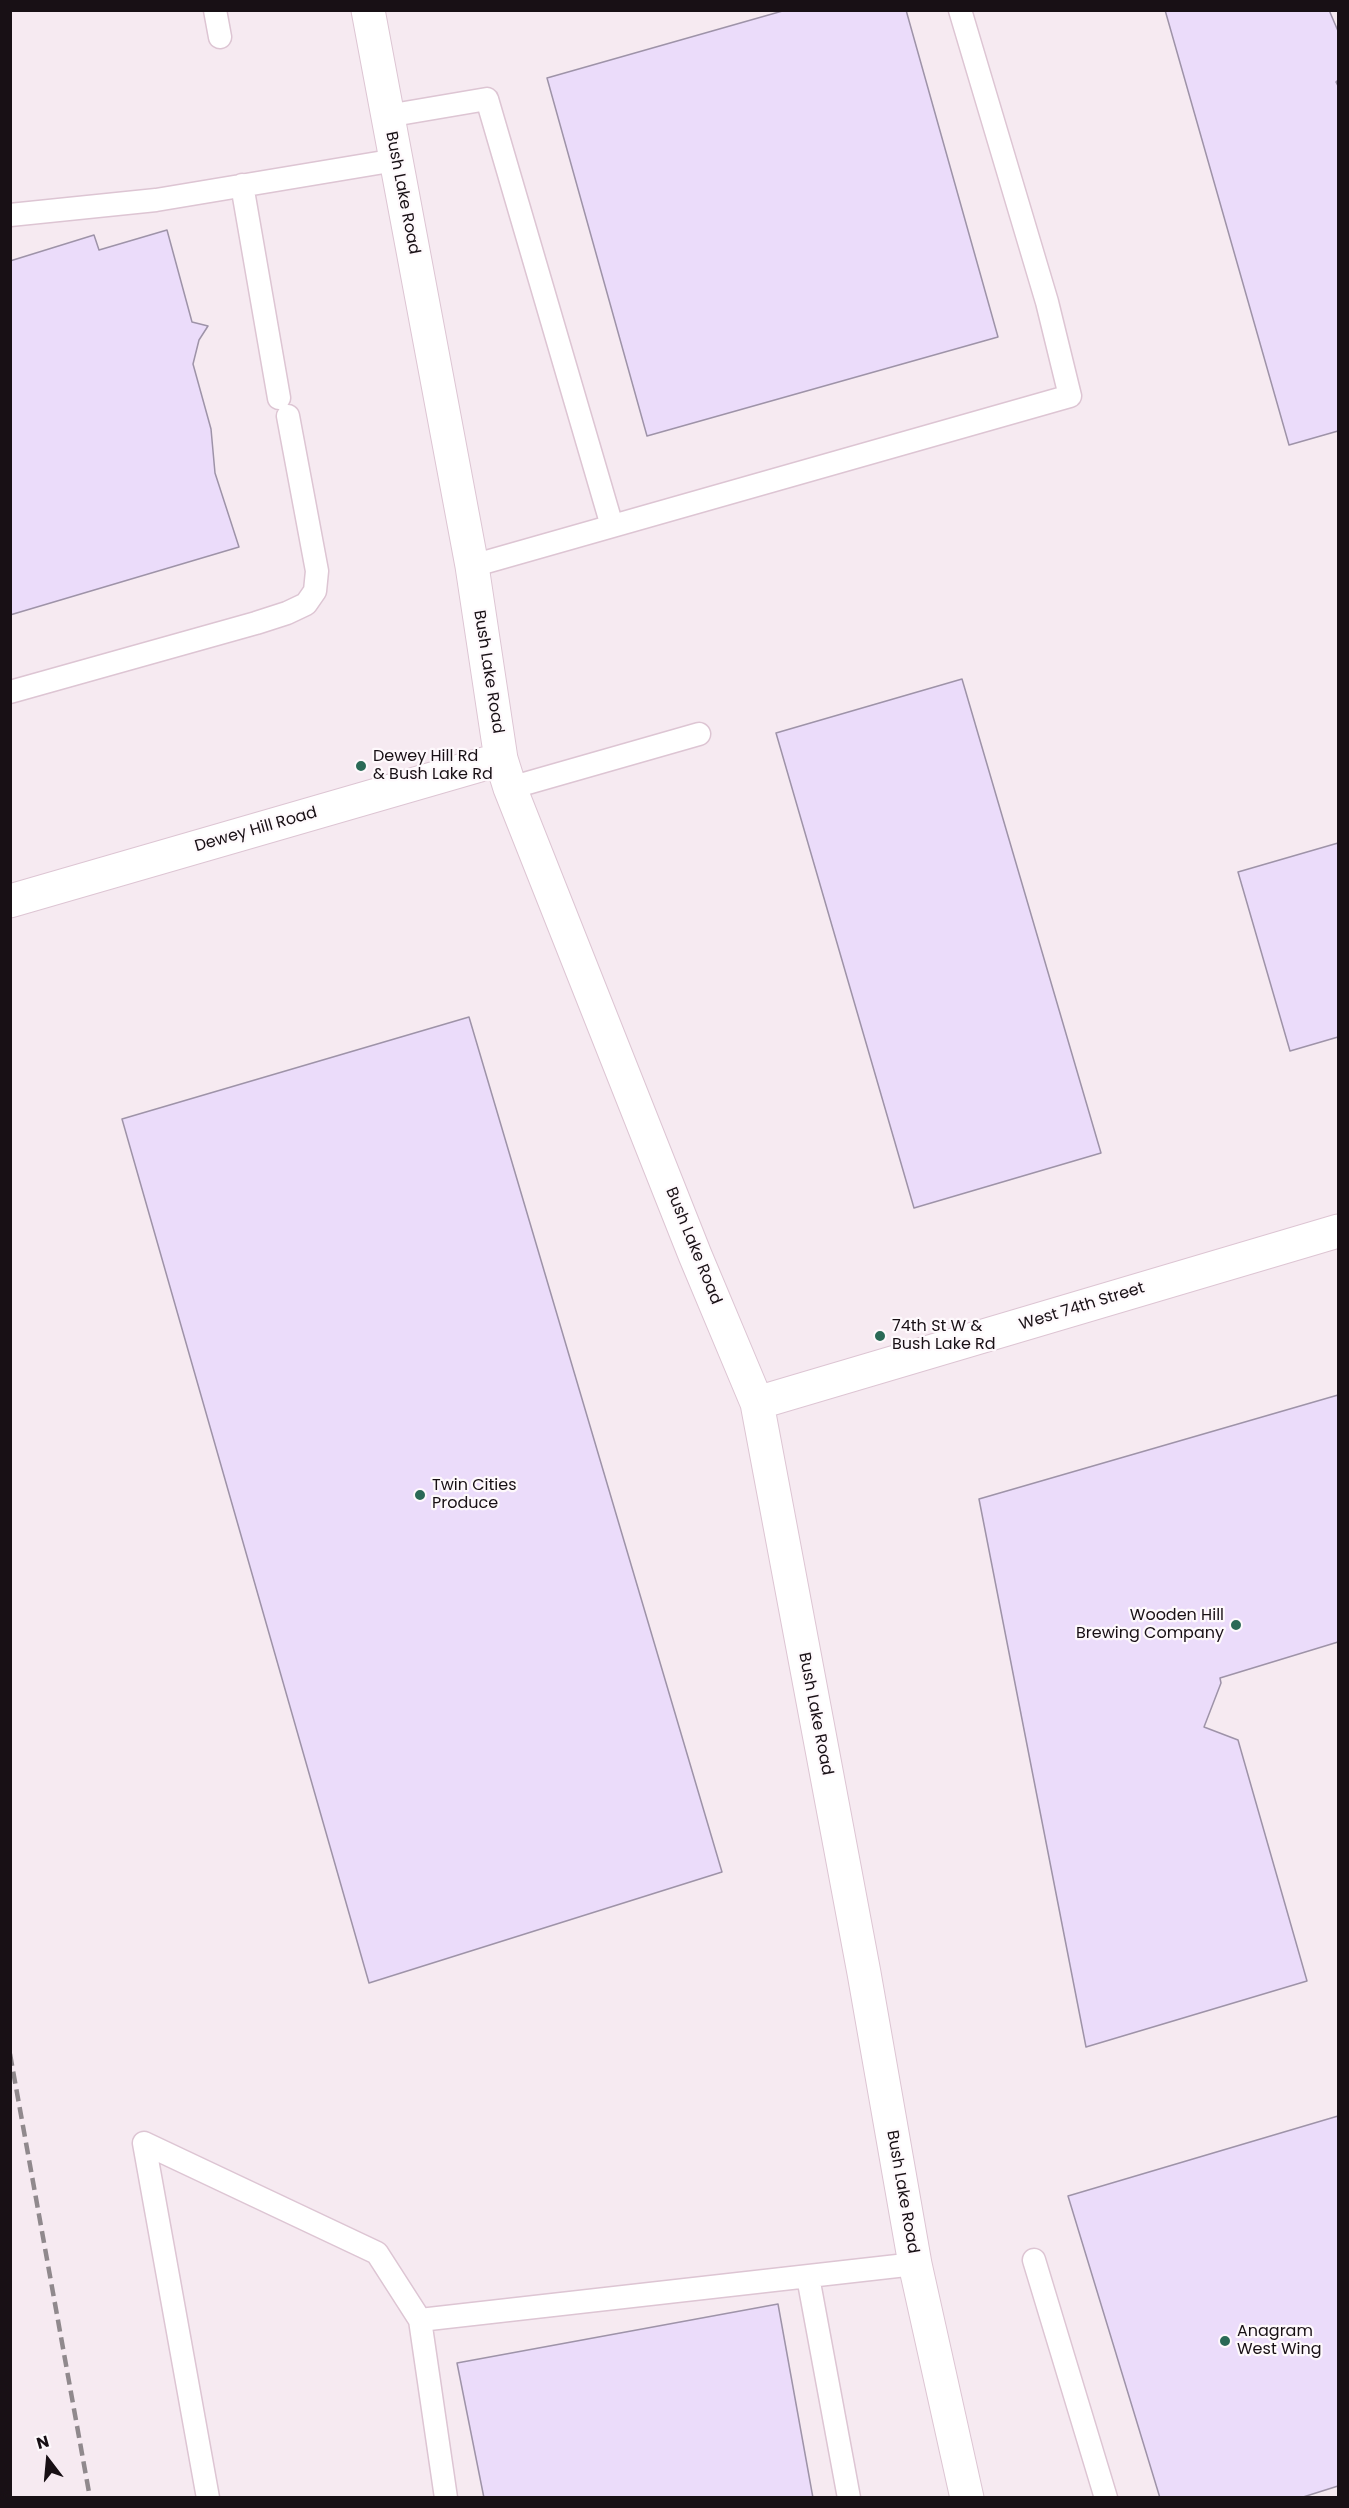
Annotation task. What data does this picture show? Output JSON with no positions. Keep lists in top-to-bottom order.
{
  "streets": {
    "street": ["Bush Lake Road", "Dewey Hill Road", "West 74th Street"]
  },
  "crossings": [
    ["Bush Lake Road", "Dewey Hill Road"],
    ["Bush Lake Road", "West 74th Street"]
  ],
  "places": [
    "Dewey Hill Rd & Bush Lake Rd",
    "74th St W & Bush Lake Rd",
    "Twin Cities Produce",
    "Wooden Hill Brewing Company",
    "Anagram West Wing"
  ],
  "north": "top"
}
